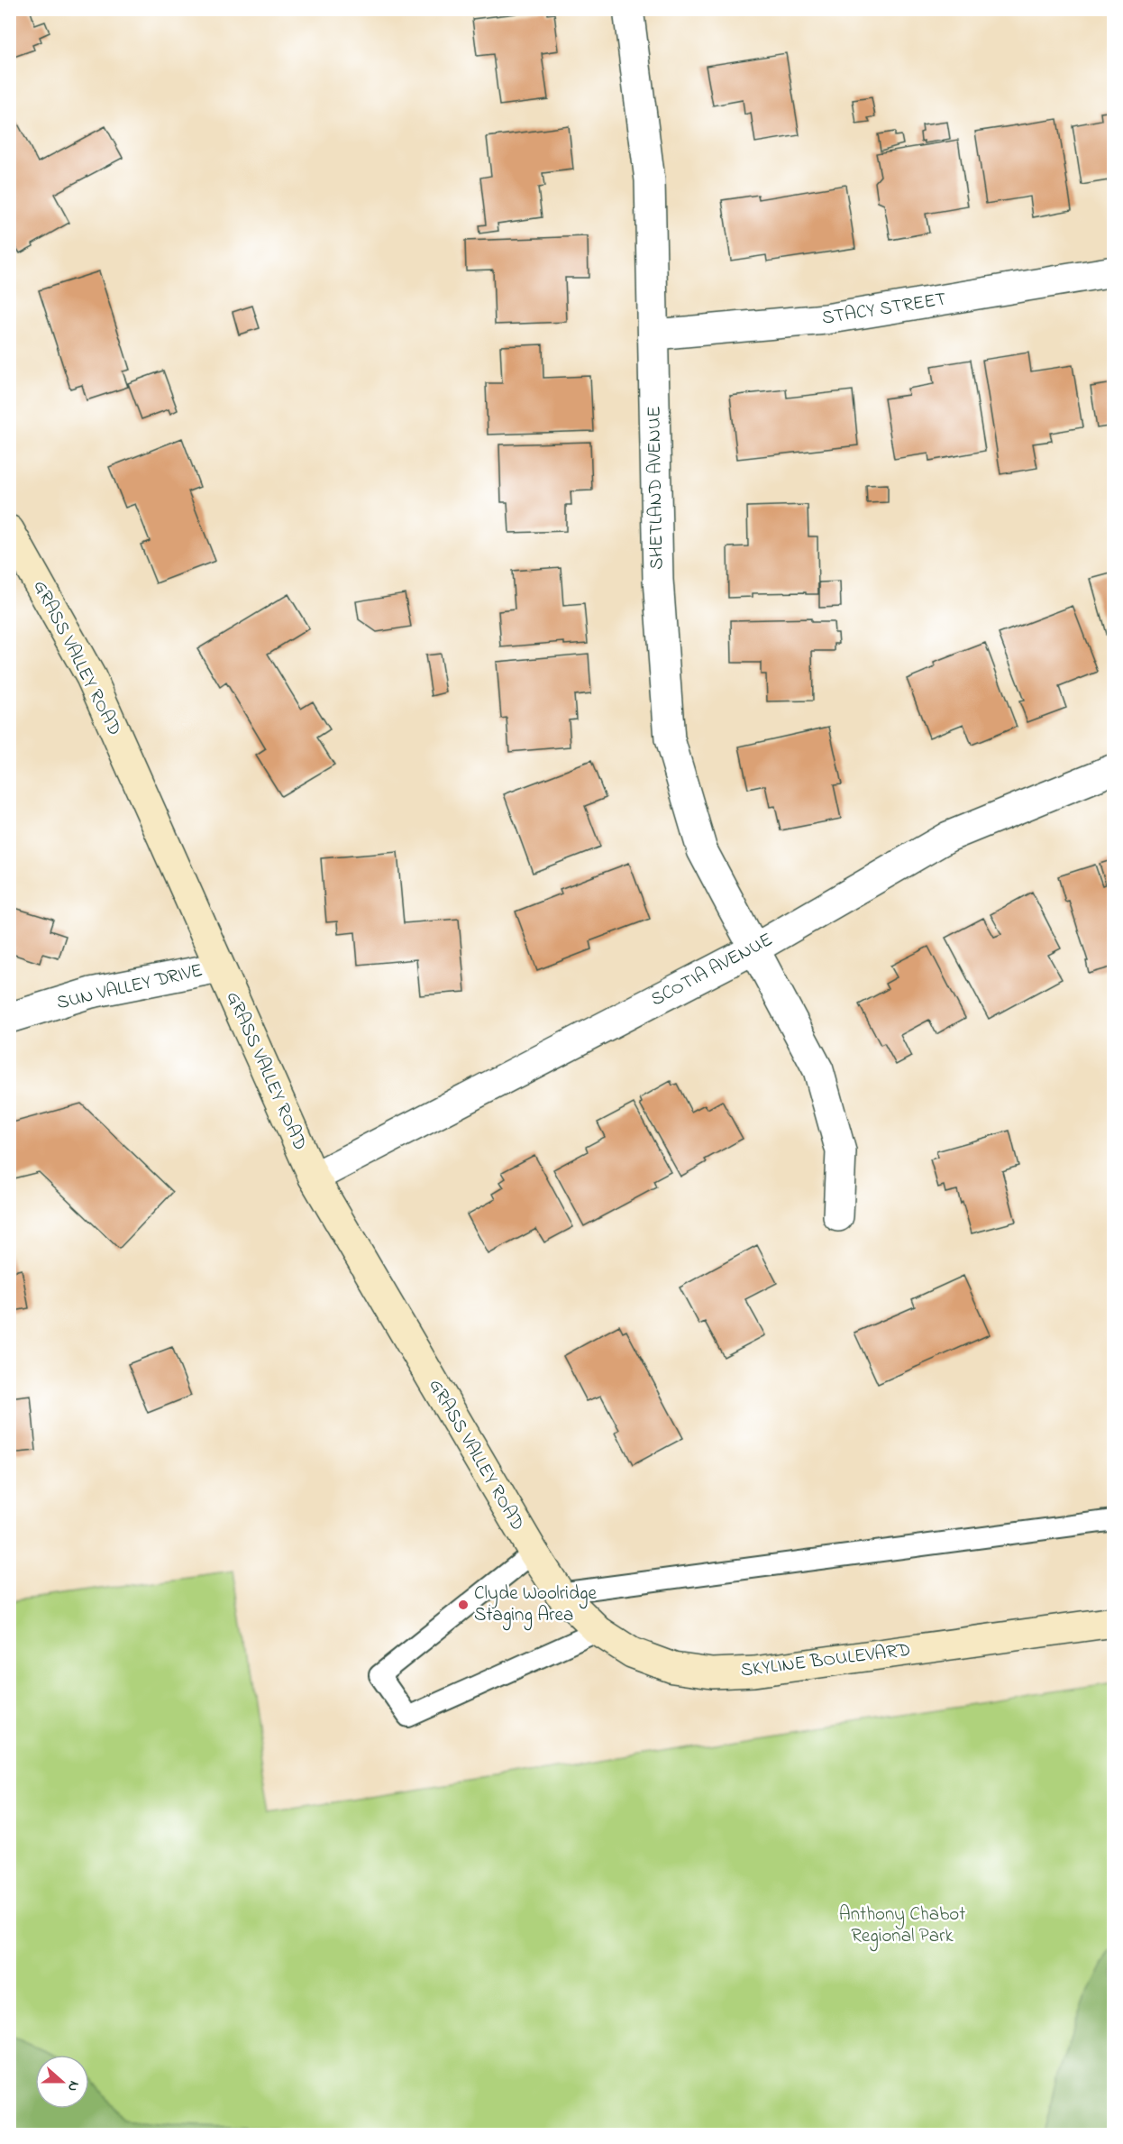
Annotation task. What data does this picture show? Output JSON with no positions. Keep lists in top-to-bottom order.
{
  "streets": {
    "main road": ["GRASS VALLEY ROAD", "SKYLINE BOULEVARD"],
    "street": [
      "STACY STREET",
      "SHETLAND AVENUE",
      "SCOTIA AVENUE",
      "SUN VALLEY DRIVE"
    ]
  },
  "crossings": [
    ["STACY STREET", "SHETLAND AVENUE"],
    ["SHETLAND AVENUE", "SCOTIA AVENUE"],
    ["GRASS VALLEY ROAD", "SCOTIA AVENUE"],
    ["GRASS VALLEY ROAD", "SUN VALLEY DRIVE"],
    ["GRASS VALLEY ROAD", "SKYLINE BOULEVARD"]
  ],
  "parks": ["Anthony Chabot Regional Park"],
  "places": ["Clyde Woolridge Staging Area"],
  "north": "right"
}
